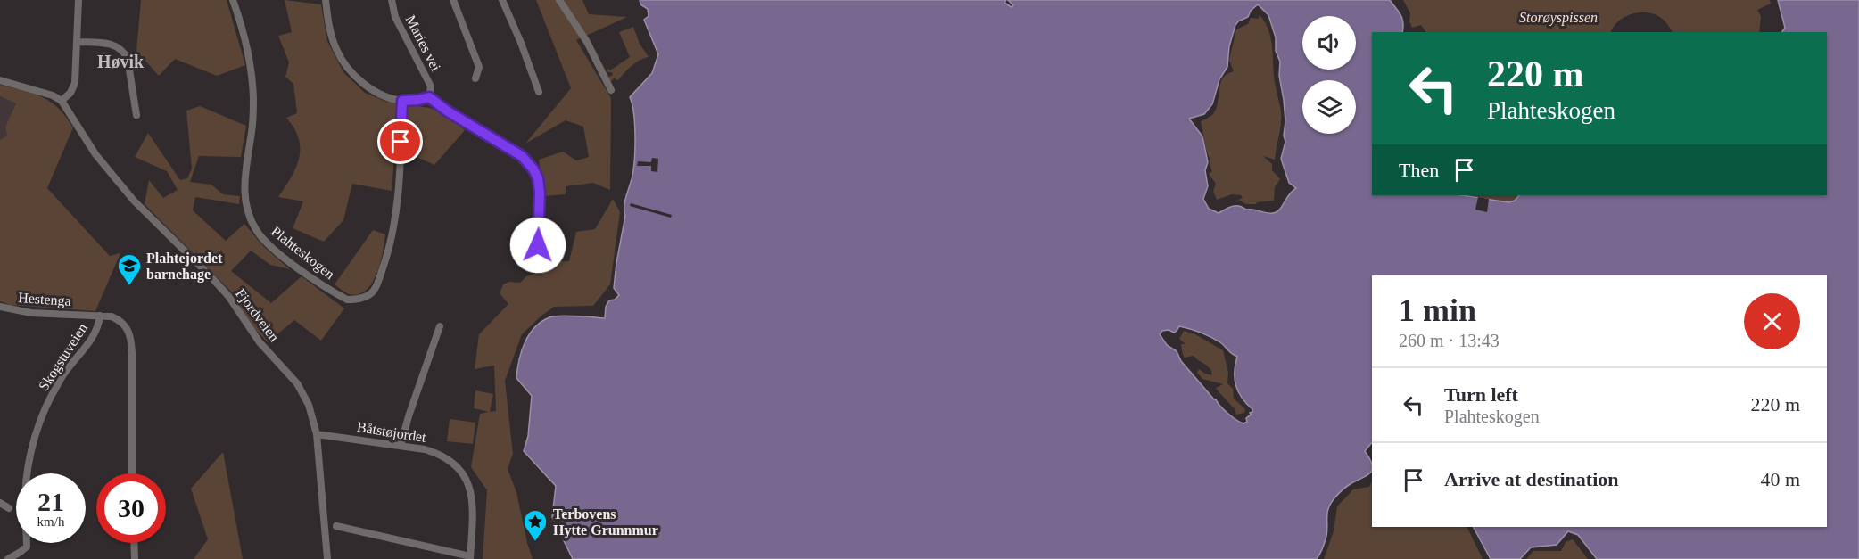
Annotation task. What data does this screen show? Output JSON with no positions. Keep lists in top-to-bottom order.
{
  "streets": {
    "street": [
      "Maries vei",
      "Plahteskogen",
      "Hestenga",
      "Fjordveien",
      "Skogstuveien",
      "Båtstøjordet"
    ]
  },
  "crossings": [
    ["Hestenga", "Skogstuveien"],
    ["Fjordveien", "Båtstøjordet"]
  ],
  "districts": ["Høvik"],
  "parks": ["Storøyspissen"],
  "places": {
    "school or university": ["Plahtejordet barnehage"],
    "place": ["Terbovens Hytte Grunnmur"]
  },
  "page": {
    "turn": ["220 m", "Plahteskogen"],
    "then": "Then",
    "heading": ["1 min", "260 m · 13:43"],
    "list": [
      {
        "name": "Turn left",
        "note": "Plahteskogen",
        "value": "220 m"
      },
      {
        "name": "Arrive at destination",
        "value": "40 m"
      }
    ],
    "speed": "21 km/h",
    "limit": "30"
  }
}
